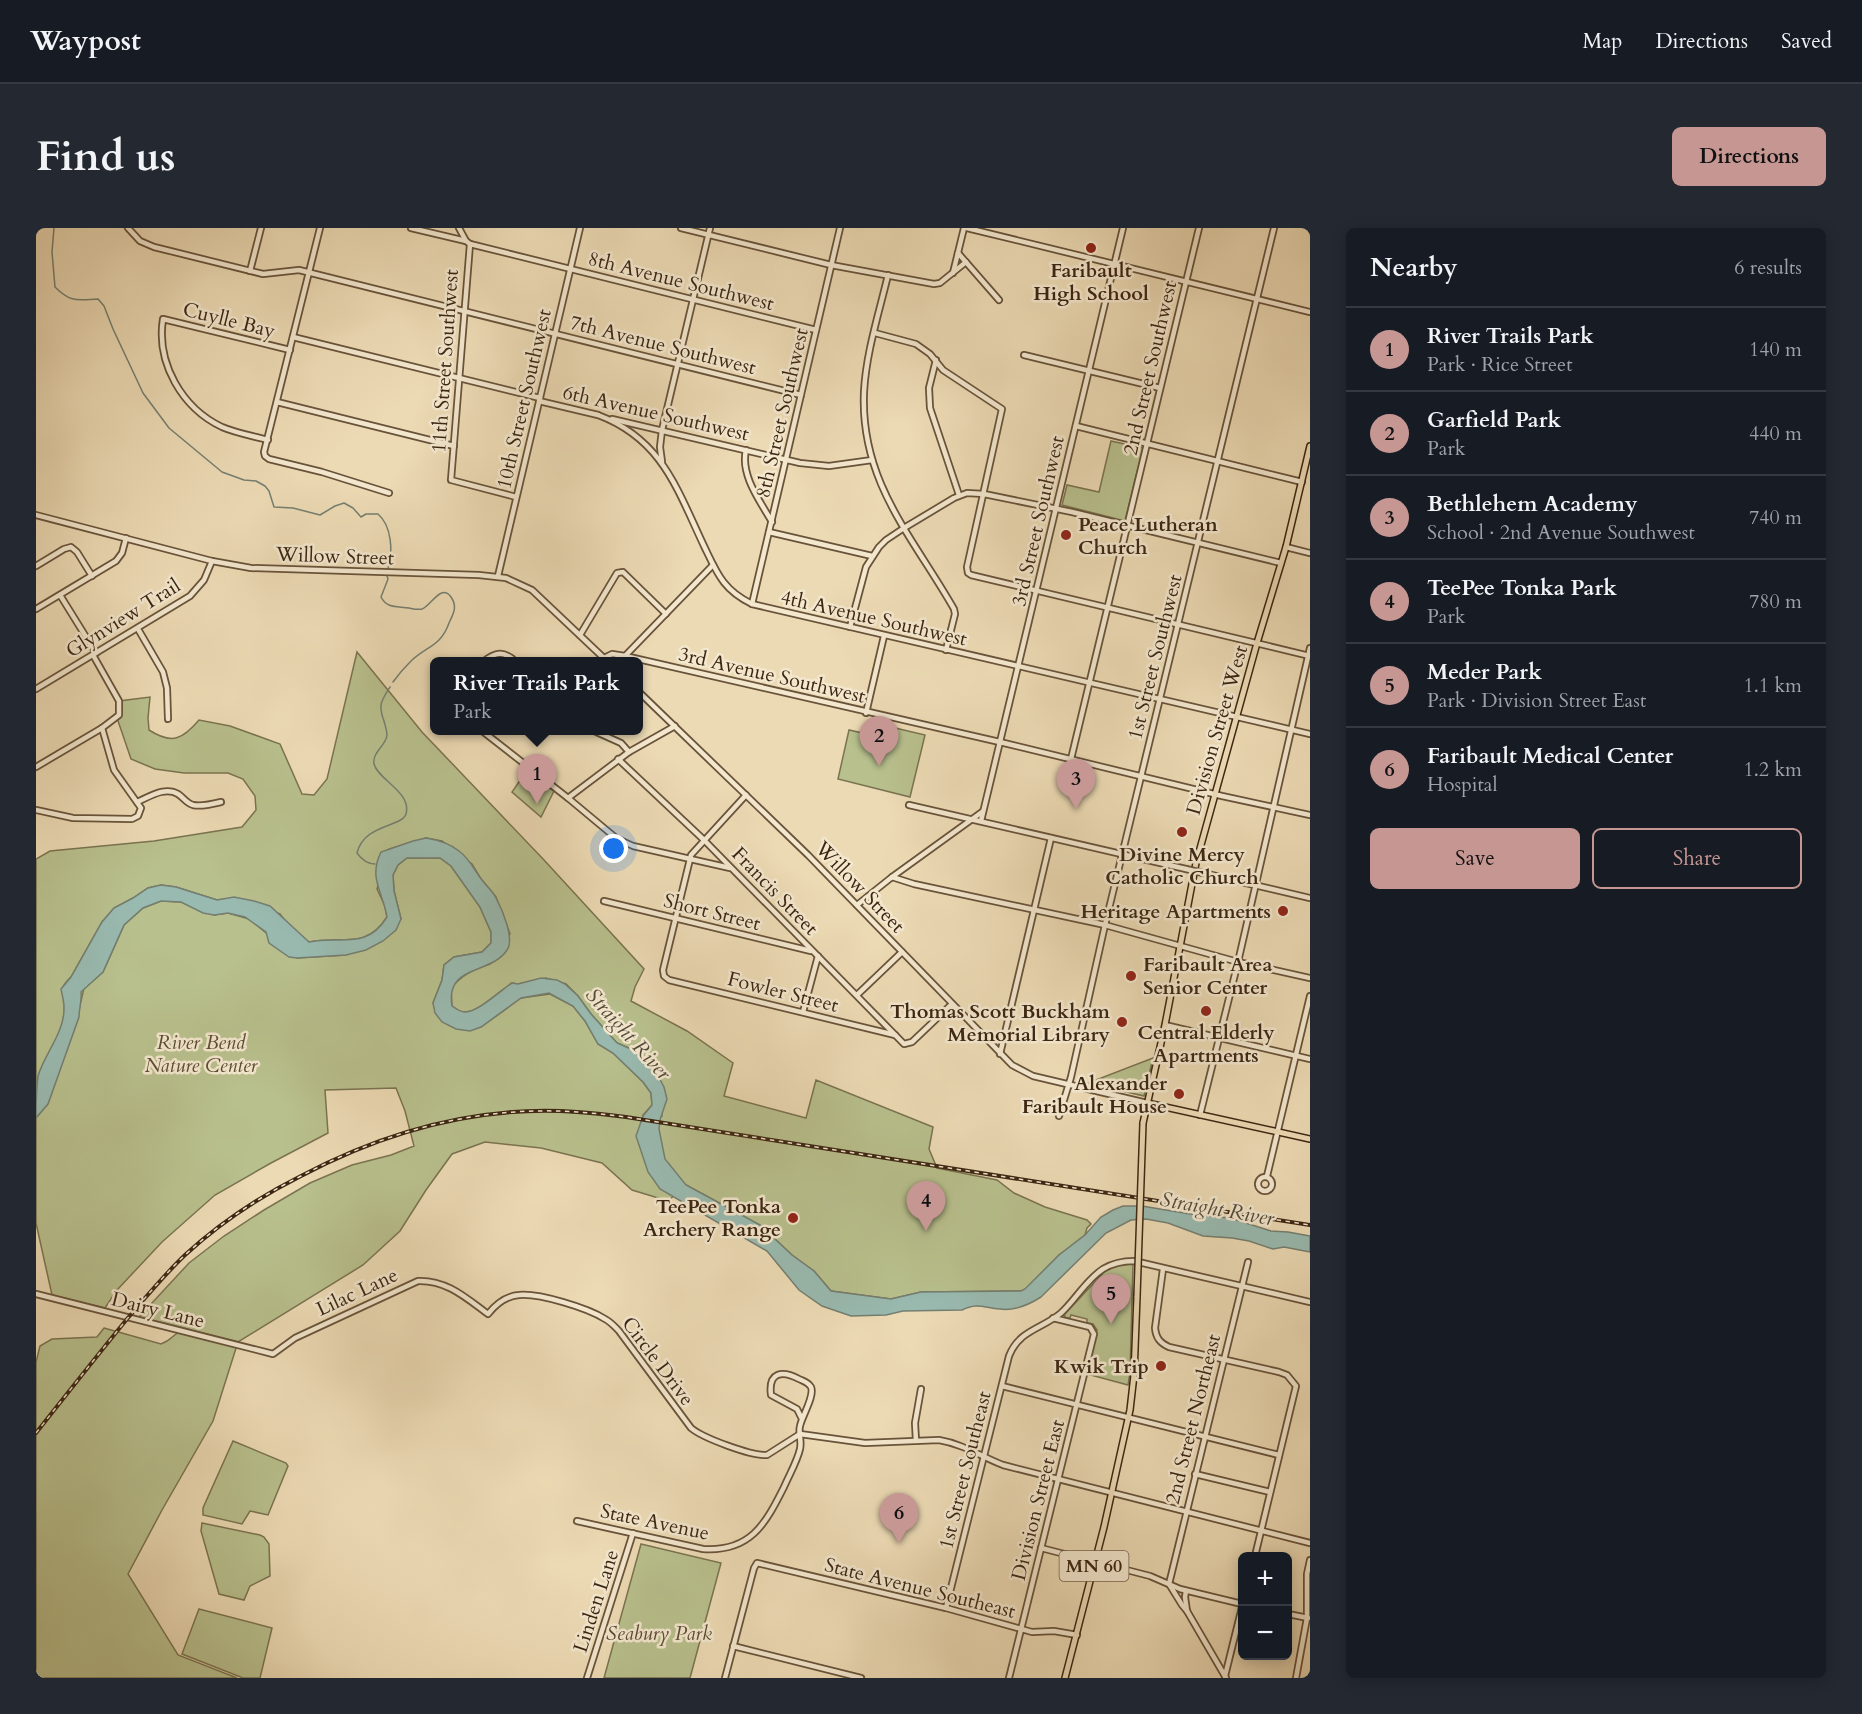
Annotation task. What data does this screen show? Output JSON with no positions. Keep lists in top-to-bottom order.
{
  "streets": {
    "main road": ["Division Street West", "MN 60"],
    "street": [
      "8th Avenue Southwest",
      "Cuylle Bay",
      "7th Avenue Southwest",
      "11th Street Southwest",
      "2nd Street Southwest",
      "10th Street Southwest",
      "6th Avenue Southwest",
      "8th Street Southwest",
      "3rd Street Southwest",
      "Willow Street",
      "Glynview Trail",
      "4th Avenue Southwest",
      "1st Street Southwest",
      "3rd Avenue Southwest",
      "Francis Street",
      "Short Street",
      "Fowler Street",
      "Lilac Lane",
      "Dairy Lane",
      "Circle Drive",
      "2nd Street Northeast",
      "1st Street Southeast",
      "Division Street East",
      "State Avenue",
      "State Avenue Southeast",
      "Linden Lane"
    ]
  },
  "crossings": [
    ["8th Avenue Southwest", "11th Street Southwest"],
    ["8th Avenue Southwest", "10th Street Southwest"],
    ["8th Avenue Southwest", "8th Street Southwest"],
    ["7th Avenue Southwest", "11th Street Southwest"],
    ["7th Avenue Southwest", "10th Street Southwest"],
    ["7th Avenue Southwest", "8th Street Southwest"],
    ["11th Street Southwest", "10th Street Southwest"],
    ["11th Street Southwest", "6th Avenue Southwest"],
    ["2nd Street Southwest", "4th Avenue Southwest"],
    ["2nd Street Southwest", "3rd Avenue Southwest"],
    ["10th Street Southwest", "6th Avenue Southwest"],
    ["10th Street Southwest", "Willow Street"],
    ["6th Avenue Southwest", "8th Street Southwest"],
    ["6th Avenue Southwest", "4th Avenue Southwest"],
    ["8th Street Southwest", "4th Avenue Southwest"],
    ["3rd Street Southwest", "4th Avenue Southwest"],
    ["3rd Street Southwest", "3rd Avenue Southwest"],
    ["Willow Street", "Glynview Trail"],
    ["Willow Street", "1st Street Southwest"],
    ["Willow Street", "Francis Street"],
    ["Willow Street", "MN 60"],
    ["4th Avenue Southwest", "1st Street Southwest"],
    ["4th Avenue Southwest", "Division Street West"],
    ["1st Street Southwest", "3rd Avenue Southwest"],
    ["3rd Avenue Southwest", "Division Street West"],
    ["Francis Street", "Short Street"],
    ["Francis Street", "Fowler Street"],
    ["Short Street", "Fowler Street"],
    ["Lilac Lane", "Dairy Lane"],
    ["Lilac Lane", "Circle Drive"],
    ["Circle Drive", "State Avenue"],
    ["1st Street Southeast", "Division Street East"],
    ["1st Street Southeast", "State Avenue Southeast"],
    ["Division Street East", "State Avenue Southeast"],
    ["State Avenue", "Linden Lane"],
    ["MN 60", "State Avenue Southeast"]
  ],
  "water": ["Straight River"],
  "parks": ["River Bend Nature Center", "Seabury Park"],
  "places": [
    "Faribault High School",
    "Peace Lutheran Church",
    "Divine Mercy Catholic Church",
    "Heritage Apartments",
    "Faribault Area Senior Center",
    "Central Elderly Apartments",
    "Thomas Scott Buckham Memorial Library",
    "Alexander Faribault House",
    "TeePee Tonka Archery Range",
    "Kwik Trip"
  ],
  "page": {
    "header": "Waypost",
    "nav": ["Map", "Directions", "Saved"],
    "buttons": [
      "Directions",
      ["Save", "Share"]
    ],
    "title": "Find us",
    "heading": ["Nearby", "6 results"],
    "list": [
      {
        "mark": "1",
        "name": "River Trails Park",
        "note": "Park · Rice Street",
        "value": "140 m"
      },
      {
        "mark": "2",
        "name": "Garfield Park",
        "note": "Park",
        "value": "440 m"
      },
      {
        "mark": "3",
        "name": "Bethlehem Academy",
        "note": "School · 2nd Avenue Southwest",
        "value": "740 m"
      },
      {
        "mark": "4",
        "name": "TeePee Tonka Park",
        "note": "Park",
        "value": "780 m"
      },
      {
        "mark": "5",
        "name": "Meder Park",
        "note": "Park · Division Street East",
        "value": "1.1 km"
      },
      {
        "mark": "6",
        "name": "Faribault Medical Center",
        "note": "Hospital",
        "value": "1.2 km"
      }
    ],
    "popup": ["River Trails Park", "Park"],
    "pins": [
      "2",
      "1",
      "3",
      "4",
      "5",
      "6"
    ],
    "map_buttons": ["+", "−"]
  }
}
